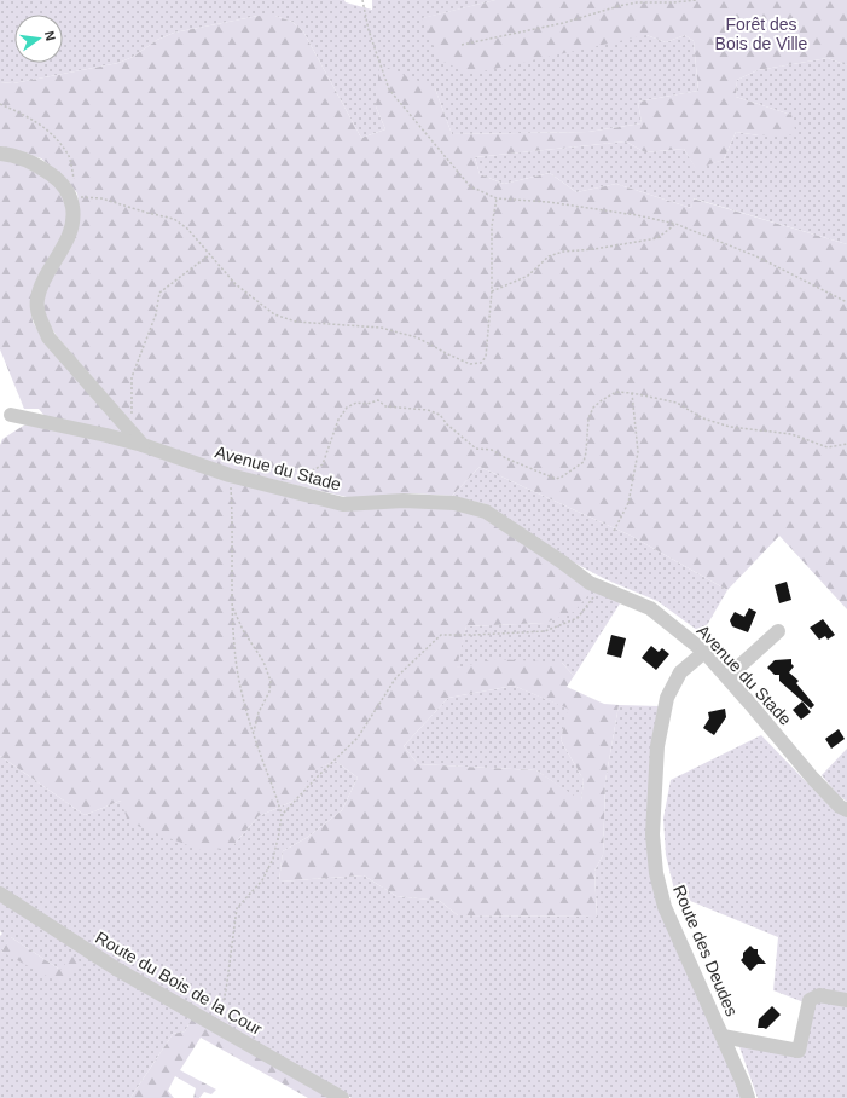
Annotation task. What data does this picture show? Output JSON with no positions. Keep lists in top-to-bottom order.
{
  "streets": {
    "street": ["Avenue du Stade", "Route des Deudes", "Route du Bois de la Cour"]
  },
  "crossings": [
    ["Avenue du Stade", "Route des Deudes"]
  ],
  "parks": ["Forêt des Bois de Ville"],
  "north": "right"
}
